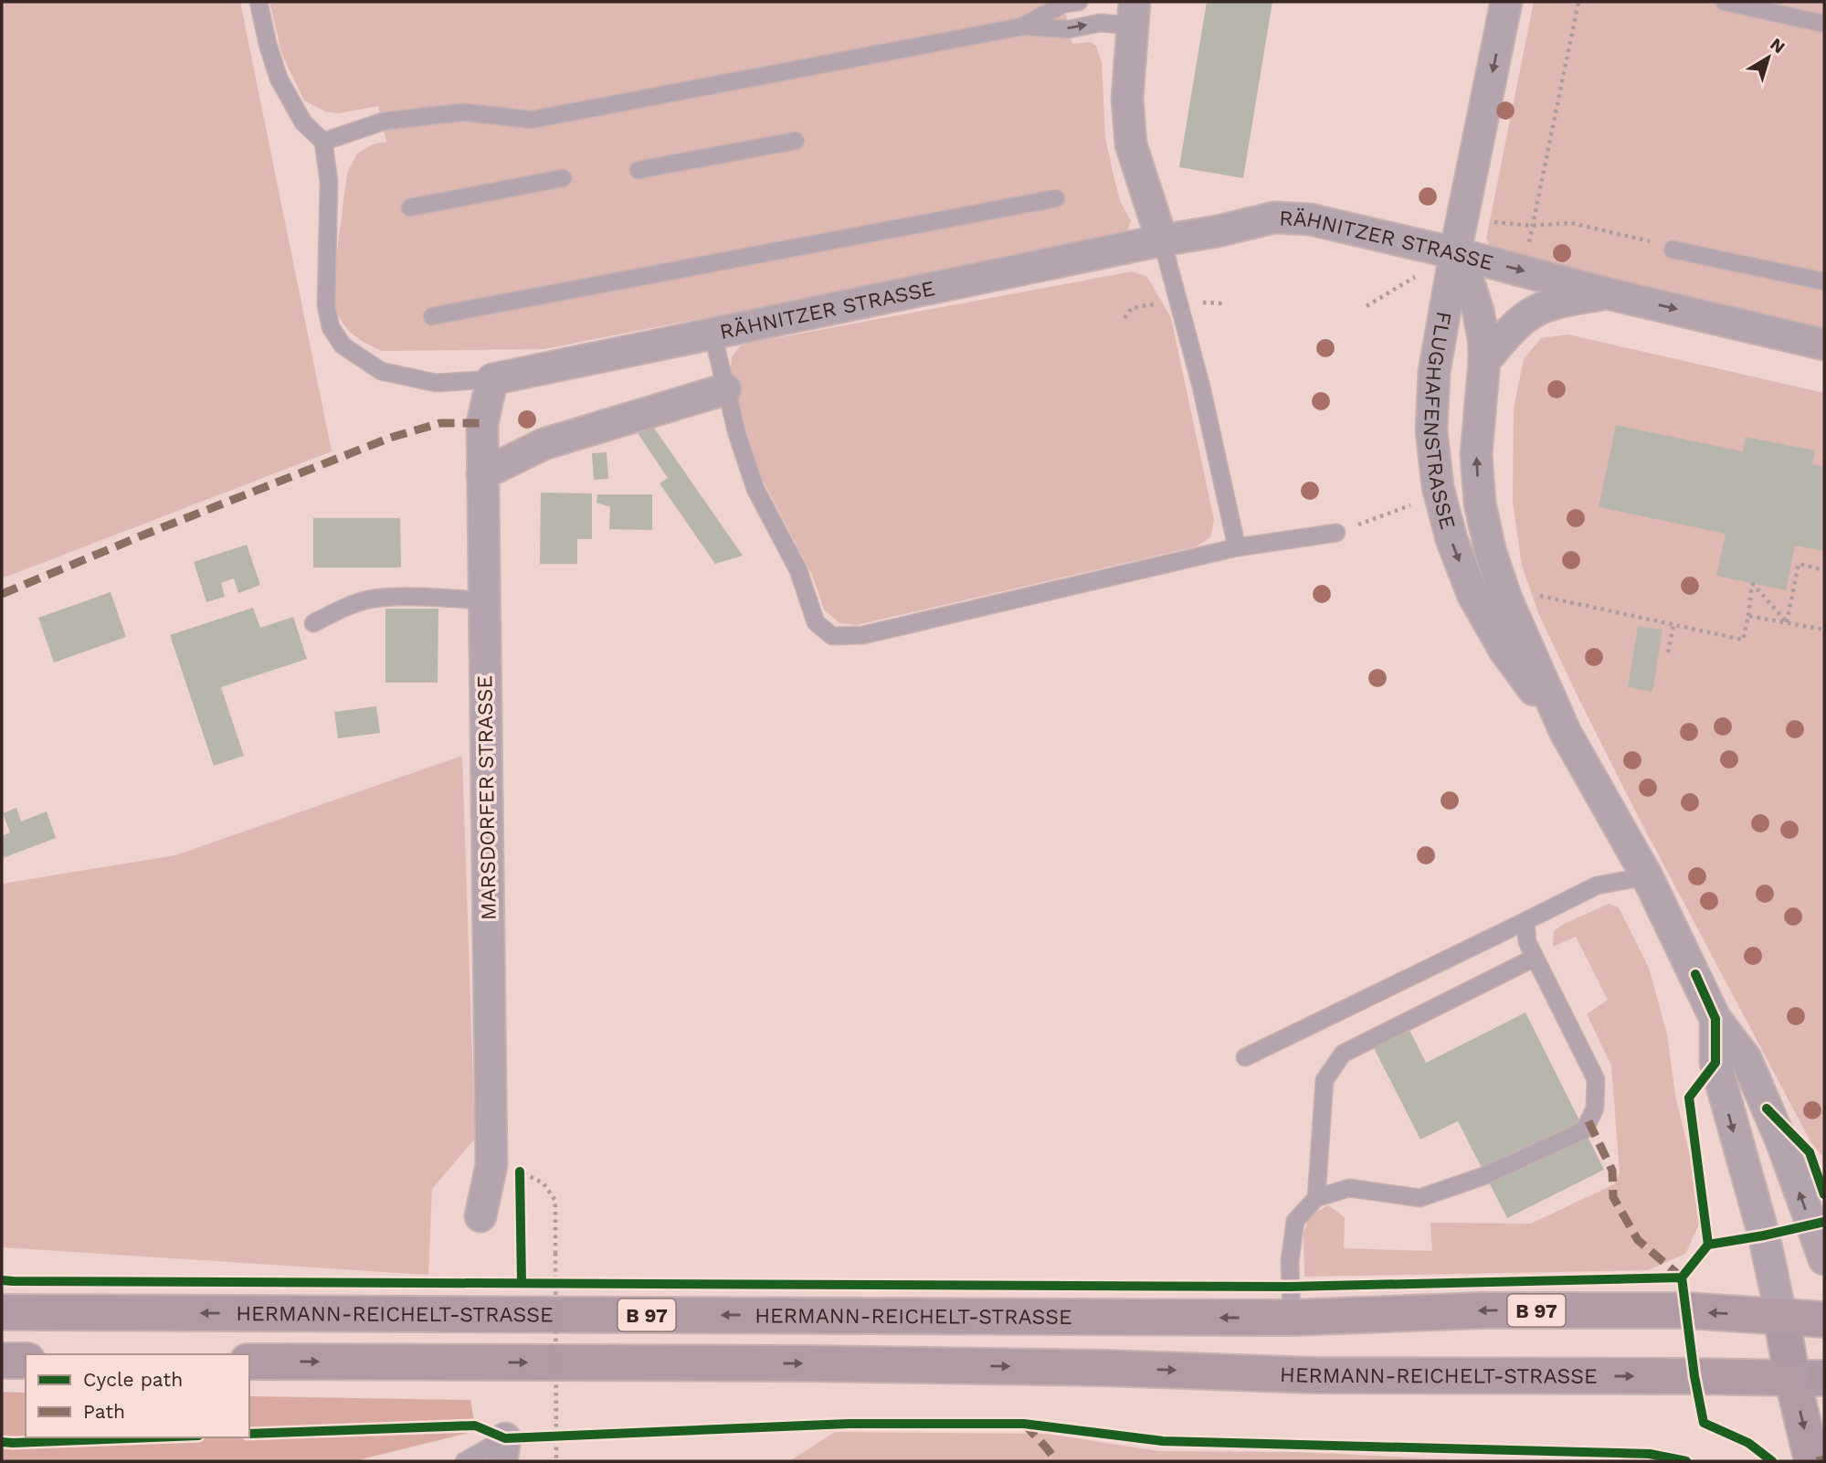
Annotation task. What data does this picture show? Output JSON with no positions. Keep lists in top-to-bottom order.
{
  "streets": {
    "main road": ["FLUGHAFENSTRASSE", "B 97", "HERMANN-REICHELT-STRASSE"],
    "street": ["RÄHNITZER STRASSE", "MARSDORFER STRASSE"]
  },
  "crossings": [
    ["RÄHNITZER STRASSE", "FLUGHAFENSTRASSE"],
    ["RÄHNITZER STRASSE", "MARSDORFER STRASSE"],
    ["FLUGHAFENSTRASSE", "HERMANN-REICHELT-STRASSE"]
  ],
  "legend": ["Cycle path", "Path"],
  "north": "top right"
}
